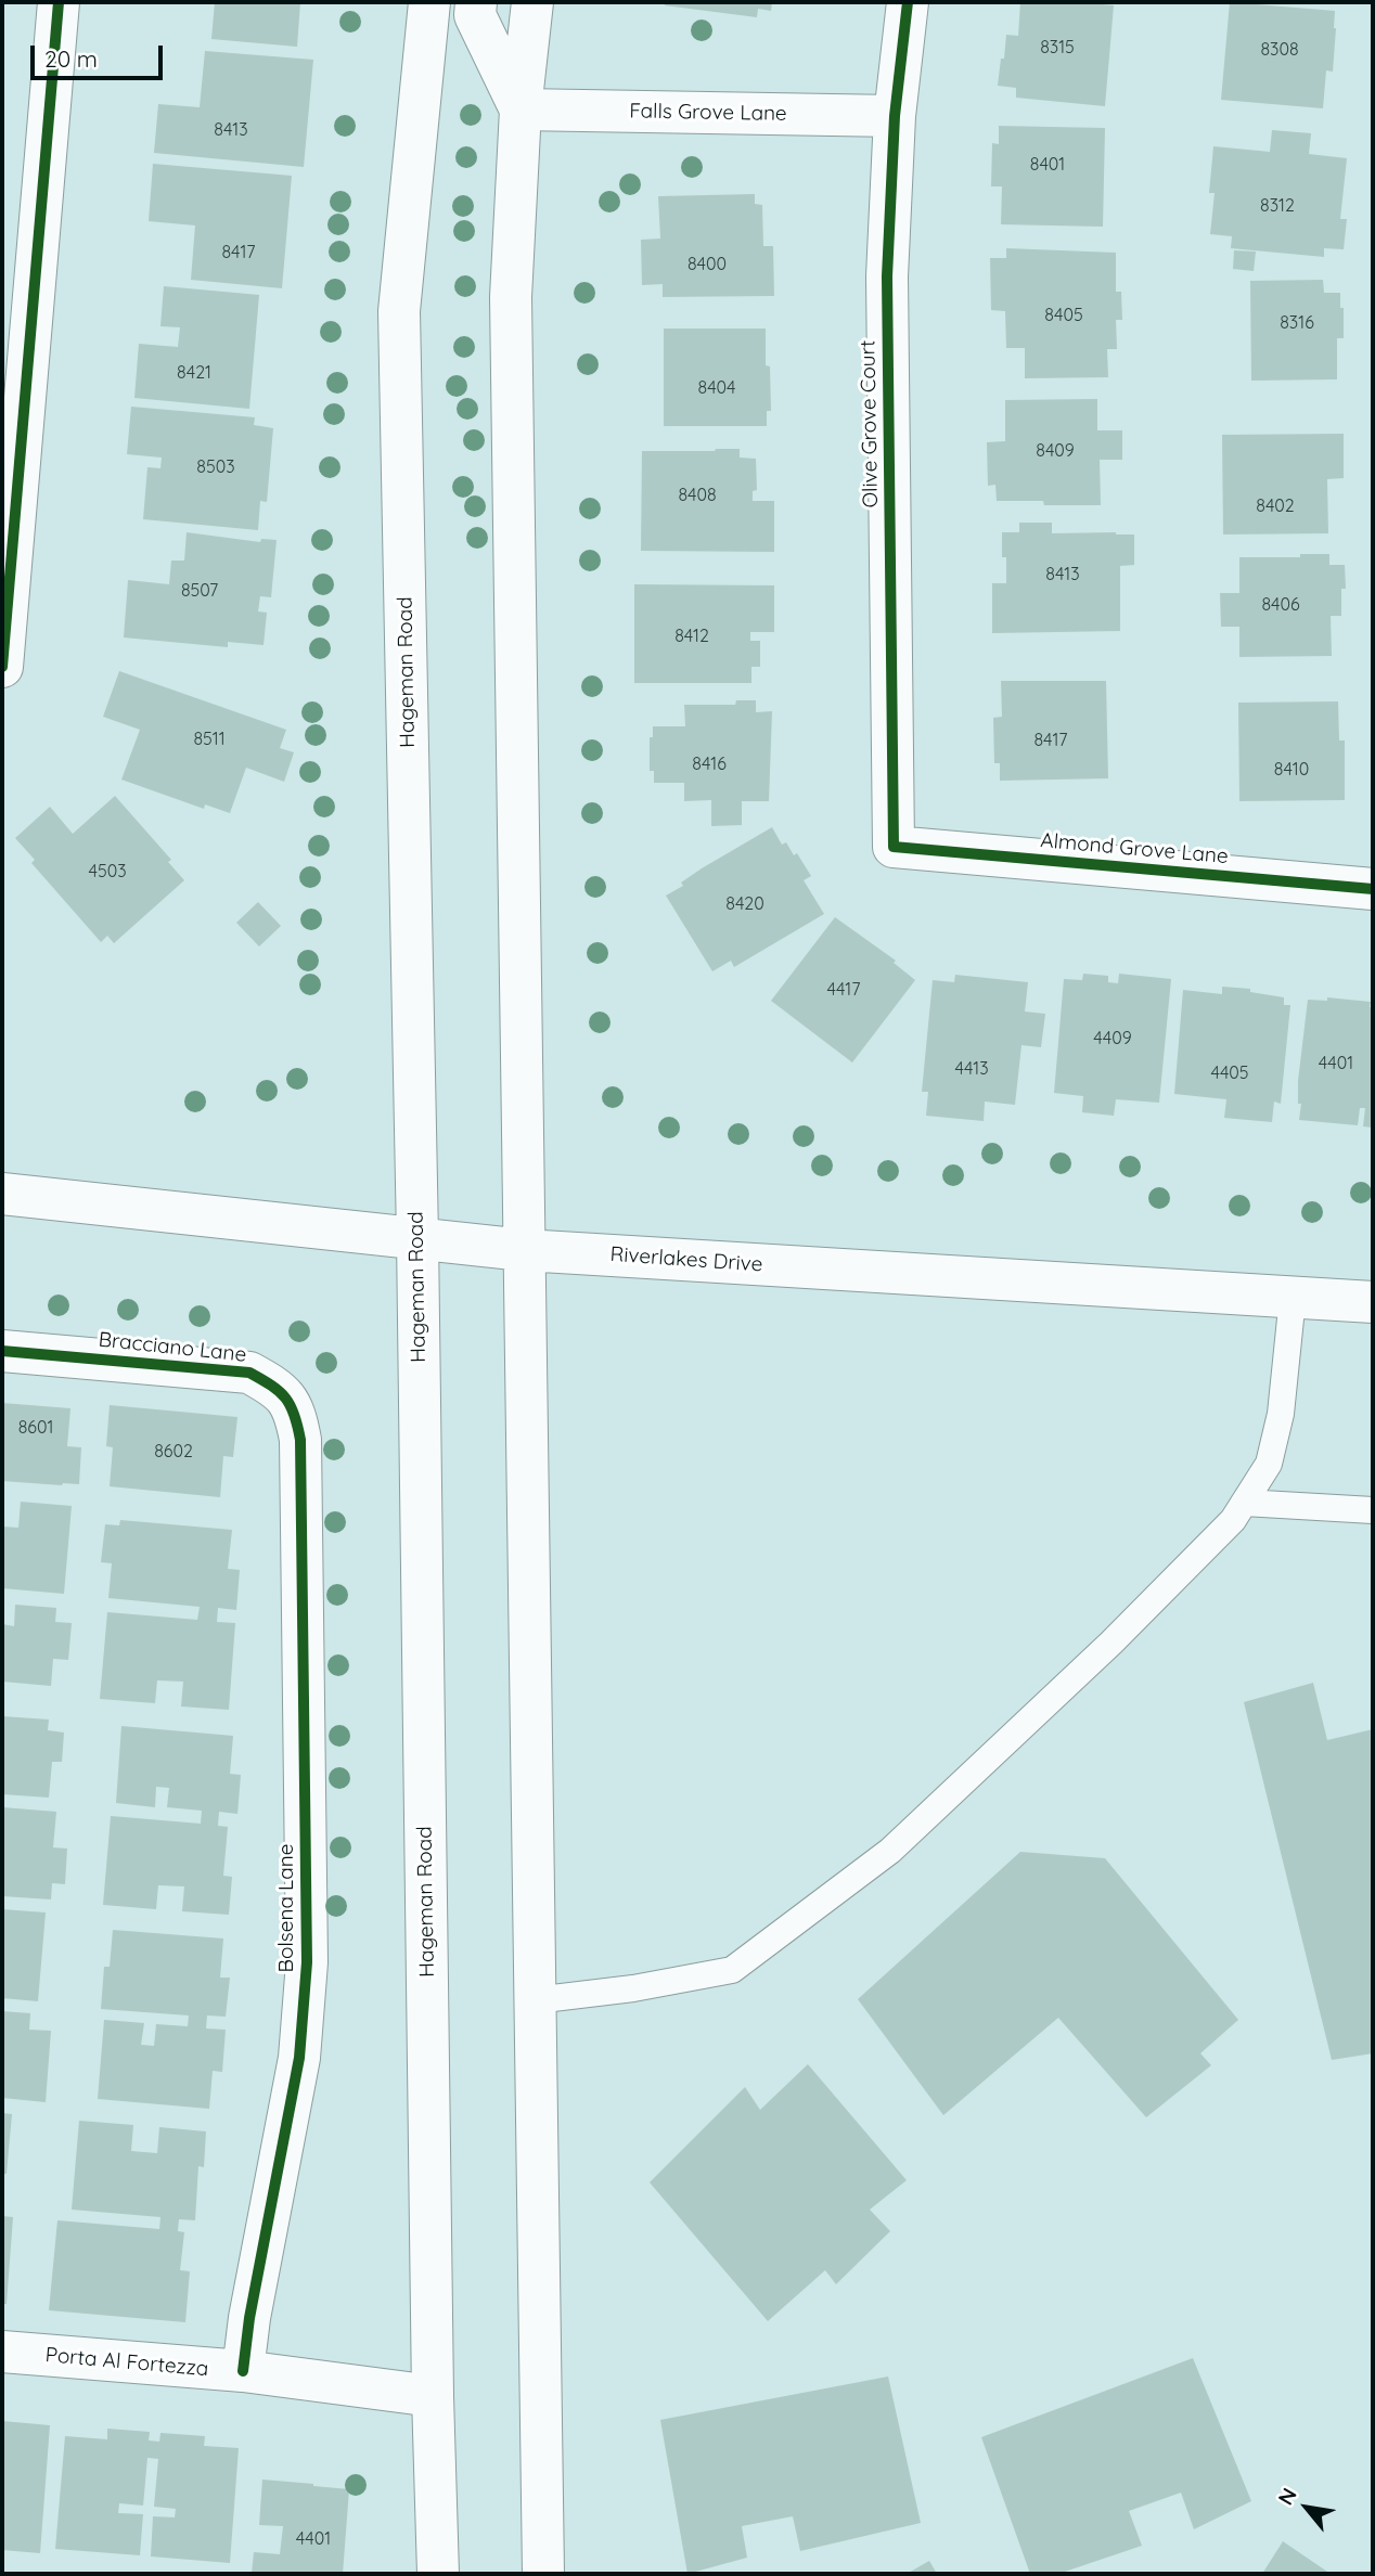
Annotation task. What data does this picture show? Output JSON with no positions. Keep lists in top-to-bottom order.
{
  "streets": {
    "main road": [
      "Falls Grove Lane",
      "Olive Grove Court",
      "Hageman Road",
      "Almond Grove Lane",
      "Riverlakes Drive",
      "Bracciano Lane",
      "Bolsena Lane",
      "Porta Al Fortezza"
    ]
  },
  "crossings": [
    ["Falls Grove Lane", "Olive Grove Court"],
    ["Olive Grove Court", "Almond Grove Lane"],
    ["Hageman Road", "Riverlakes Drive"],
    ["Hageman Road", "Porta Al Fortezza"],
    ["Bracciano Lane", "Bolsena Lane"],
    ["Bolsena Lane", "Porta Al Fortezza"]
  ],
  "house_numbers": [
    "8315",
    "8308",
    "8413",
    "8401",
    "8312",
    "8417",
    "8400",
    "8405",
    "8316",
    "8421",
    "8404",
    "8409",
    "8503",
    "8408",
    "8402",
    "8413",
    "8507",
    "8406",
    "8412",
    "8511",
    "8417",
    "8416",
    "8410",
    "4503",
    "8420",
    "4417",
    "4409",
    "4401",
    "4413",
    "4405",
    "8601",
    "8602",
    "4401"
  ],
  "scale_bar": "20 m",
  "north": "top left"
}
